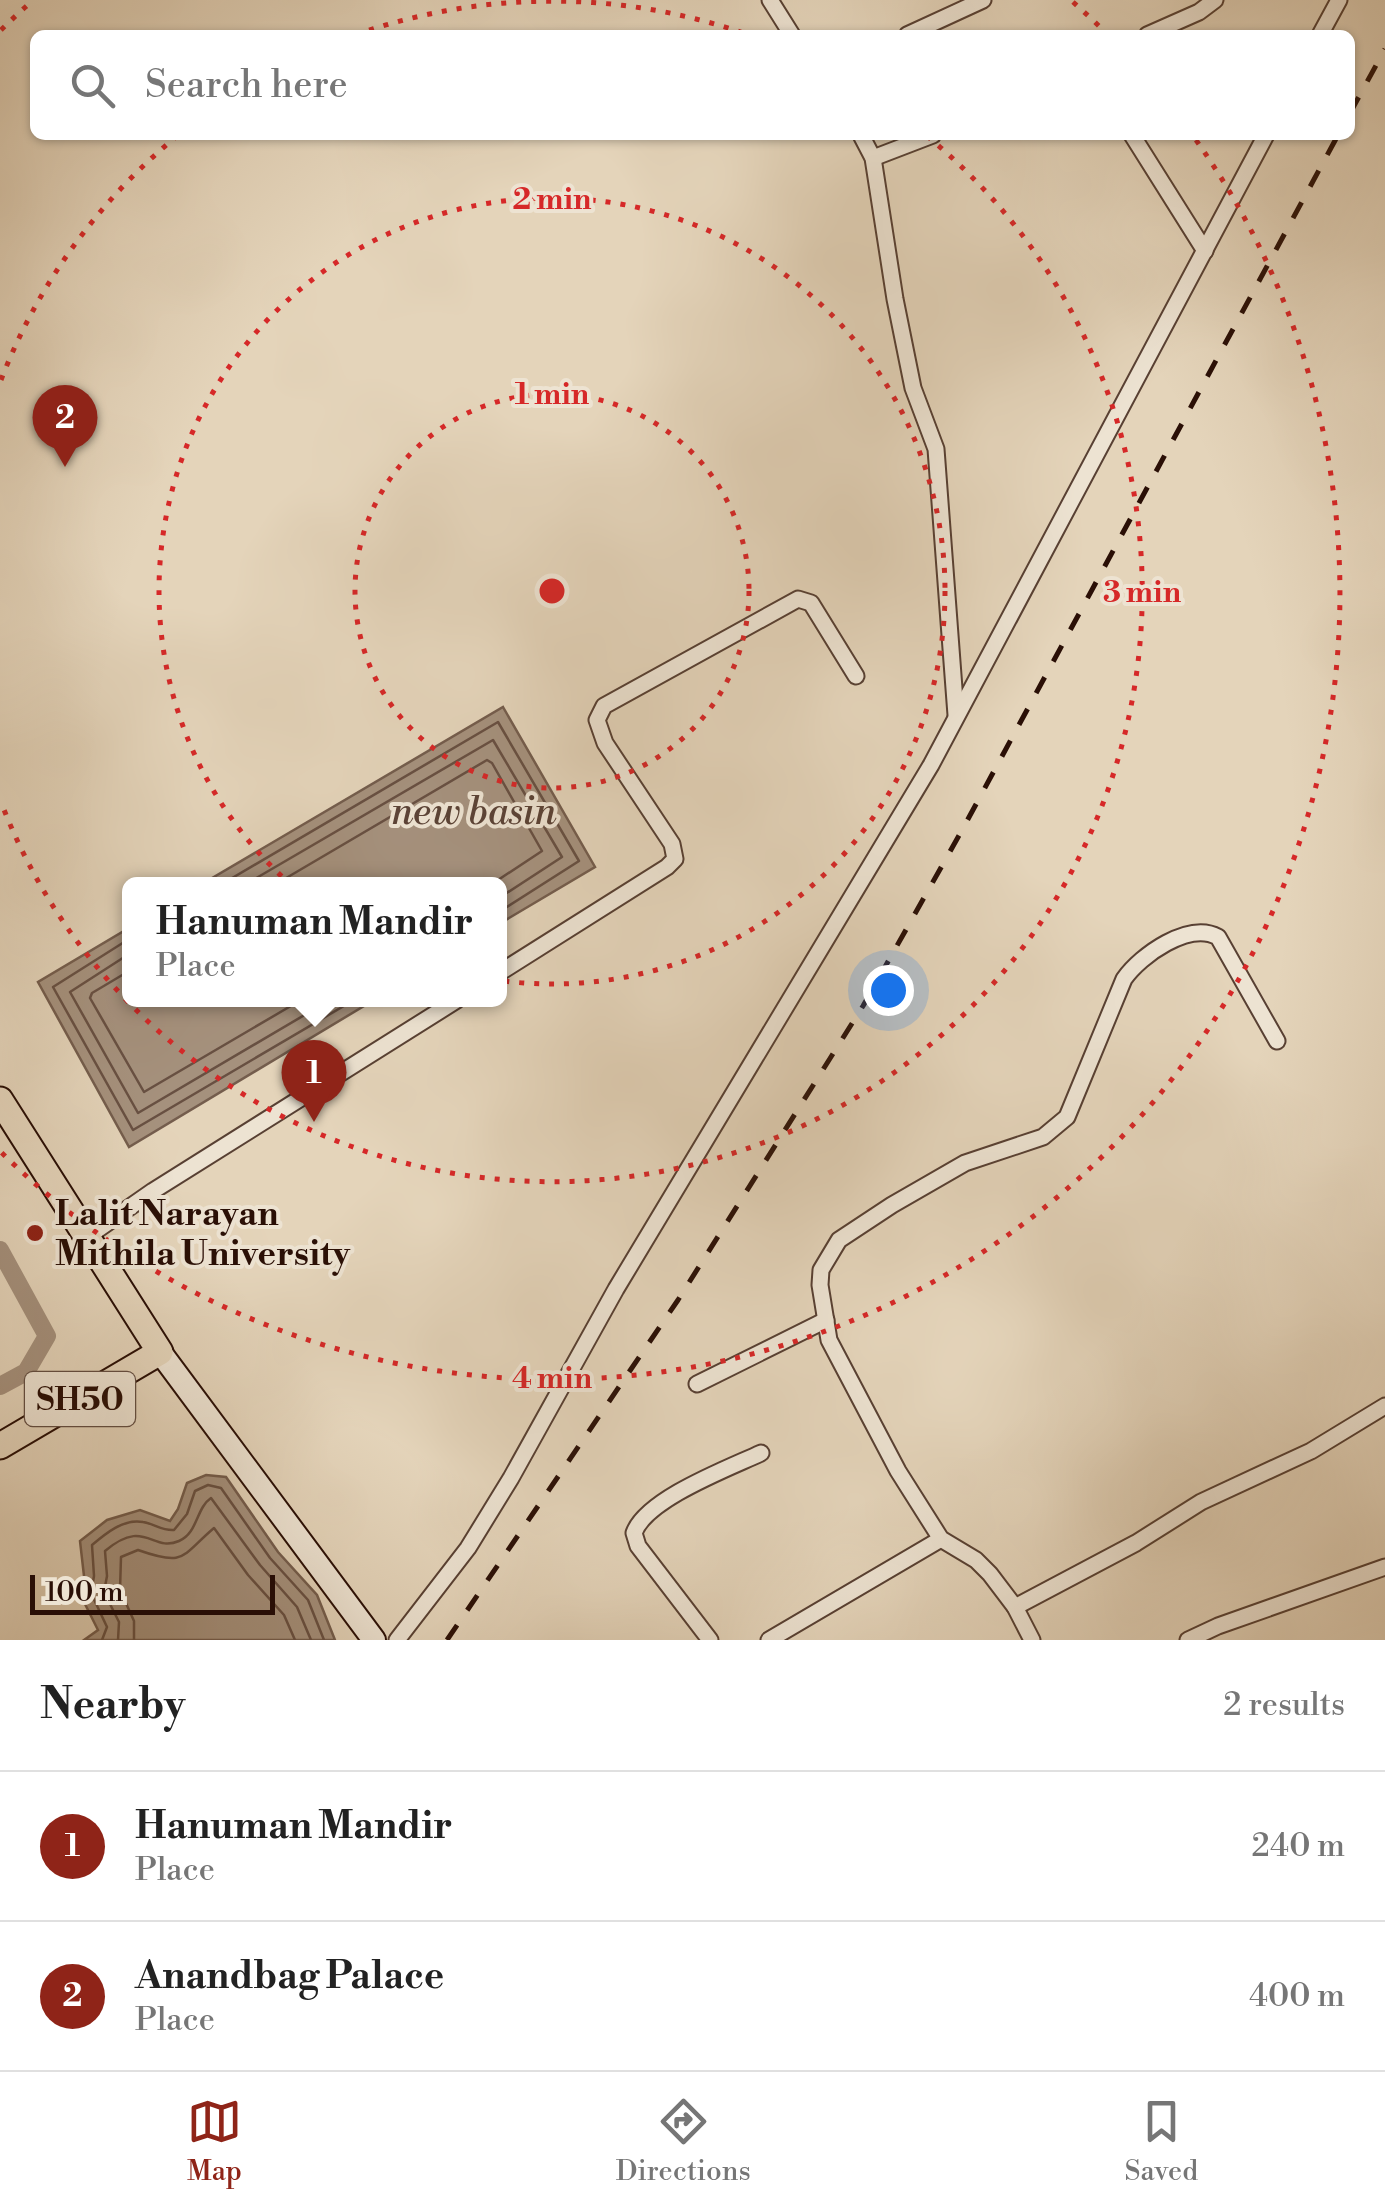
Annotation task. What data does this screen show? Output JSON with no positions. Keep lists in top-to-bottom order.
{
  "streets": {
    "main road": ["SH50"]
  },
  "water": ["new basin"],
  "places": ["Lalit Narayan Mithila University"],
  "scale_bar": "100 m",
  "page": {
    "search": "Search here",
    "pins": ["2", "1"],
    "popup": ["Hanuman Mandir", "Place"],
    "scale": "100 m",
    "heading": ["Nearby", "2 results"],
    "list": [
      {
        "mark": "1",
        "name": "Hanuman Mandir",
        "note": "Place",
        "value": "240 m"
      },
      {
        "mark": "2",
        "name": "Anandbag Palace",
        "note": "Place",
        "value": "400 m"
      }
    ],
    "nav": ["Map", "Directions", "Saved"]
  },
  "rings": [
    "2 min",
    "1 min",
    "3 min",
    "4 min"
  ]
}
